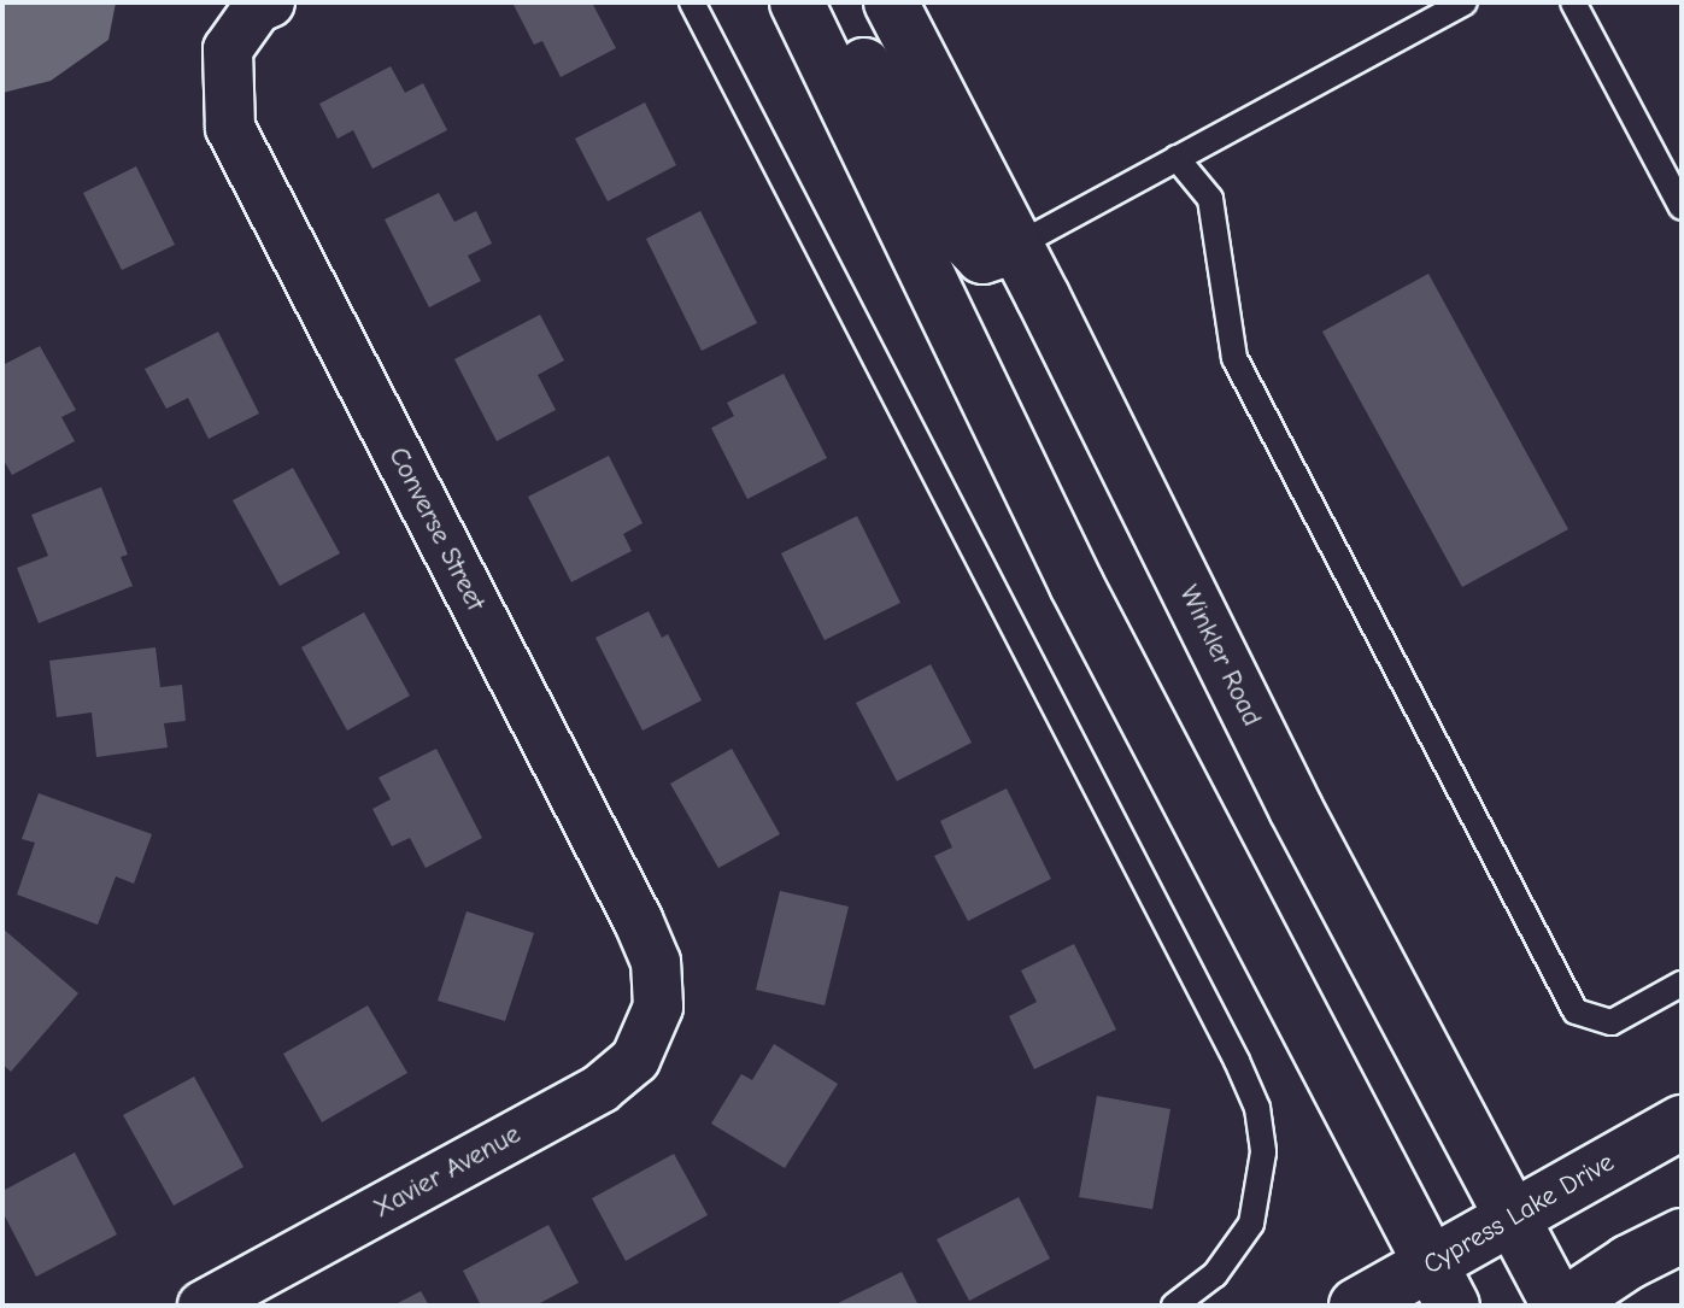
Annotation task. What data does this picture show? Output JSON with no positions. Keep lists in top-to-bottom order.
{
  "streets": {
    "street": [
      "Converse Street",
      "Winkler Road",
      "Xavier Avenue",
      "Cypress Lake Drive"
    ]
  },
  "crossings": [
    ["Converse Street", "Xavier Avenue"],
    ["Winkler Road", "Cypress Lake Drive"]
  ]
}
